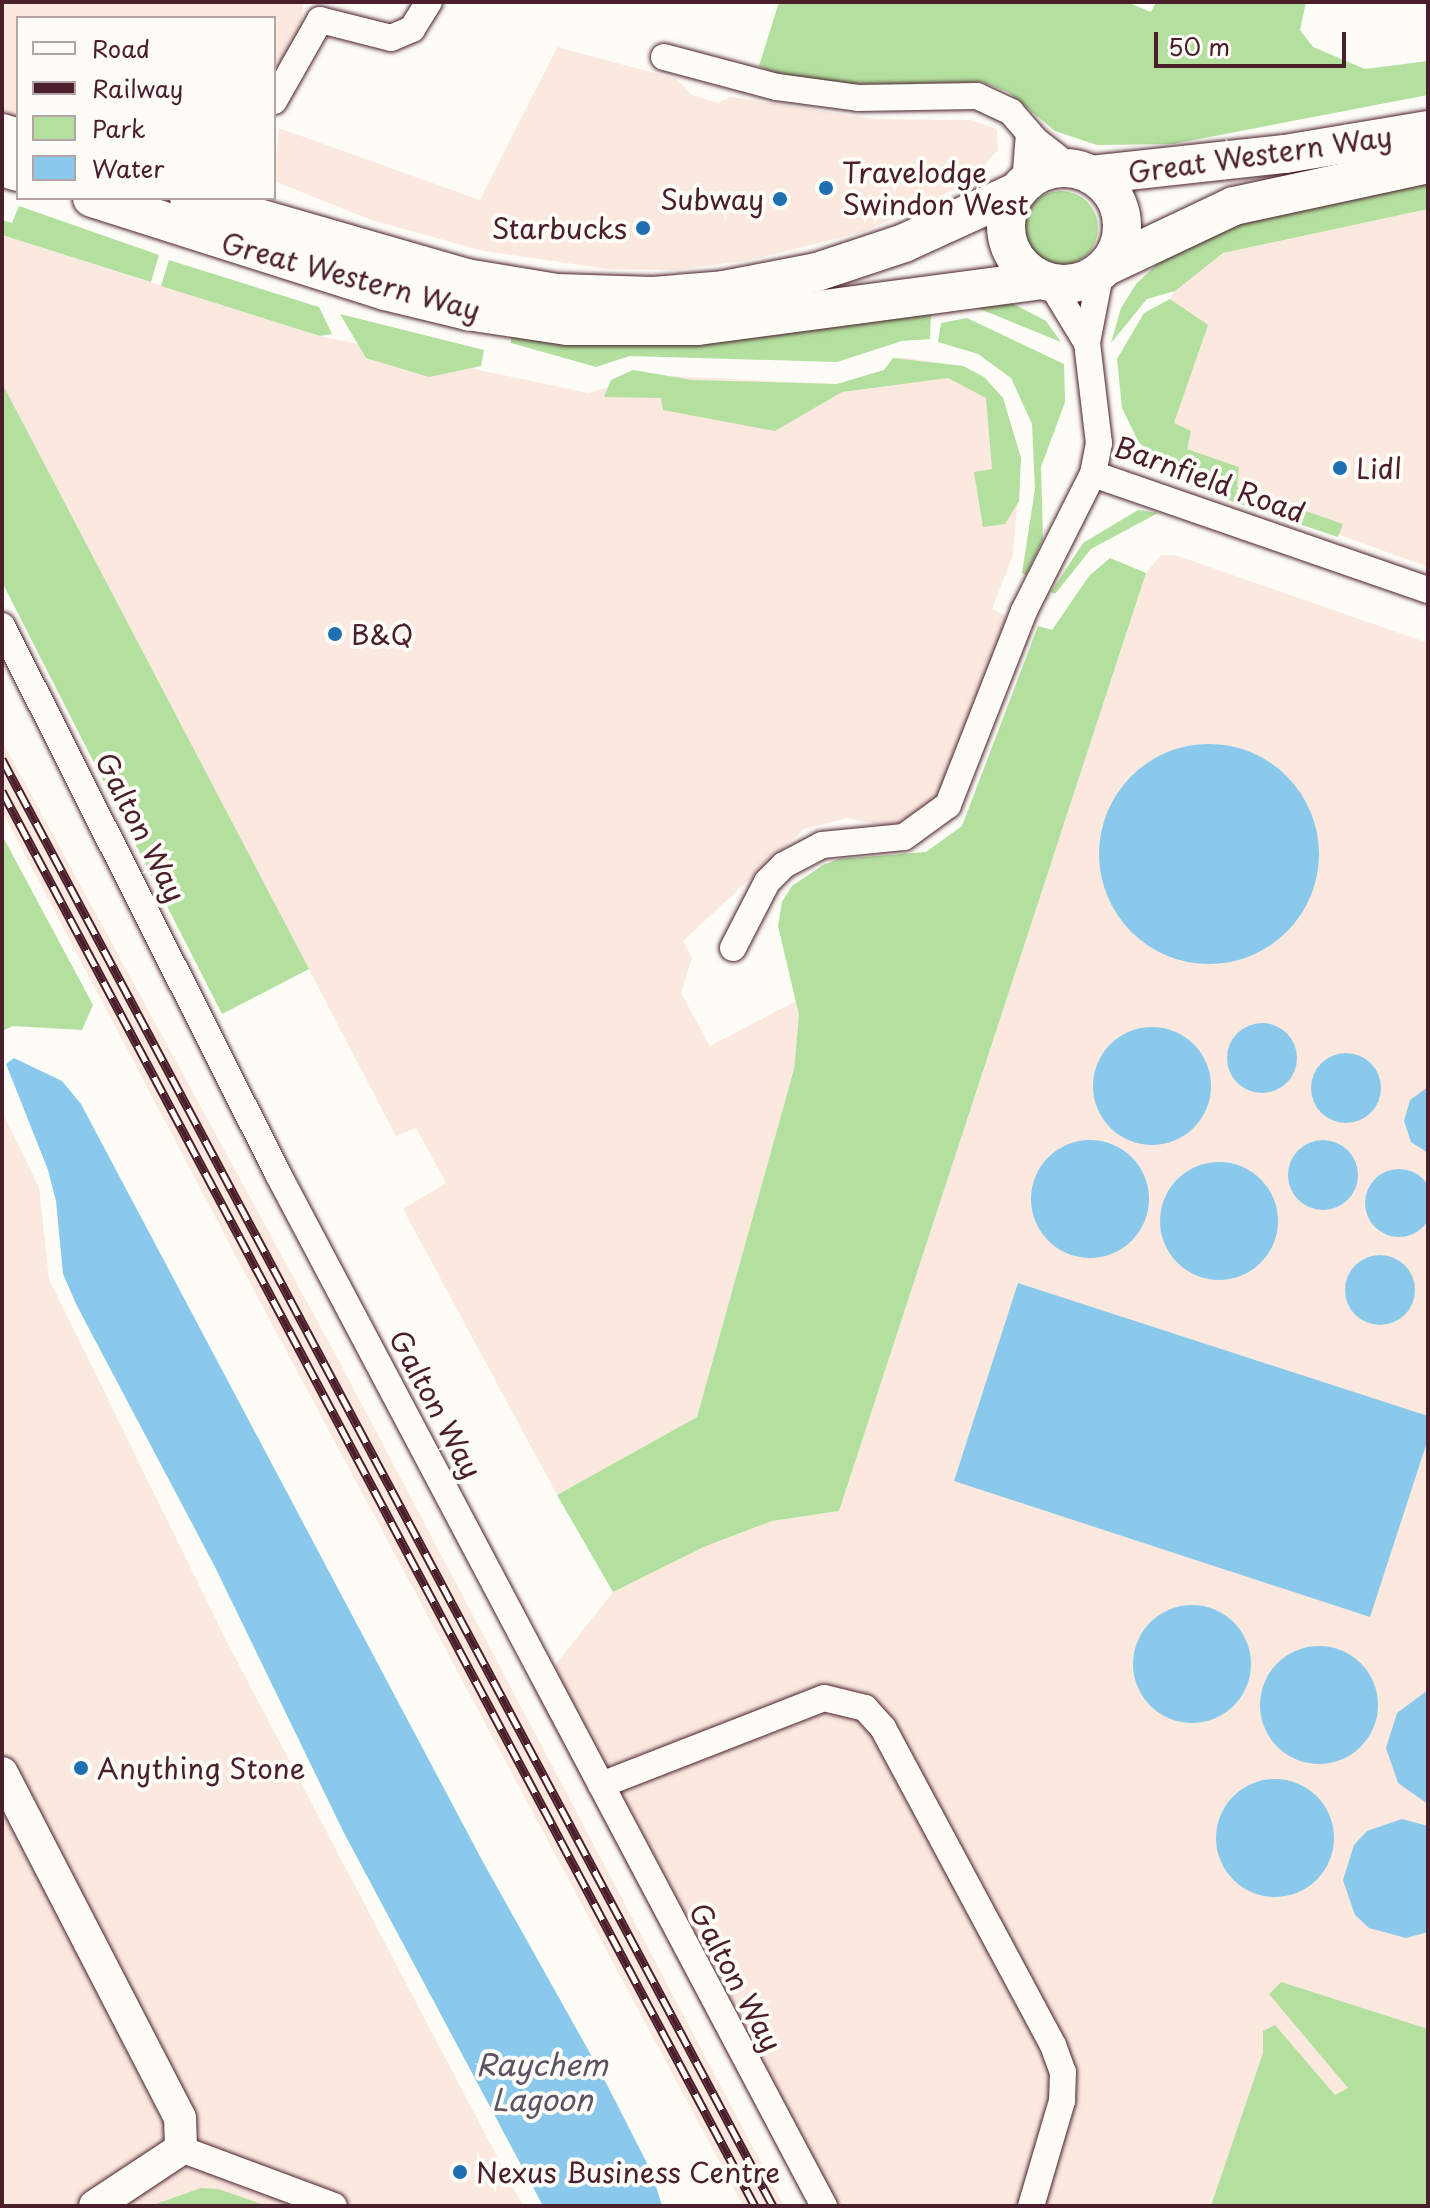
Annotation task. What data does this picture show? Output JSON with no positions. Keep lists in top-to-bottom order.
{
  "streets": {
    "main road": ["Great Western Way"],
    "street": ["Barnfield Road", "Galton Way"]
  },
  "crossings": [
    ["Great Western Way", "Barnfield Road"]
  ],
  "water": ["Raychem Lagoon"],
  "places": [
    "Travelodge Swindon West",
    "Subway",
    "Starbucks",
    "Lidl",
    "B&Q",
    "Anything Stone",
    "Nexus Business Centre"
  ],
  "legend": [
    "Road",
    "Railway",
    "Park",
    "Water"
  ],
  "scale_bar": "50 m"
}
